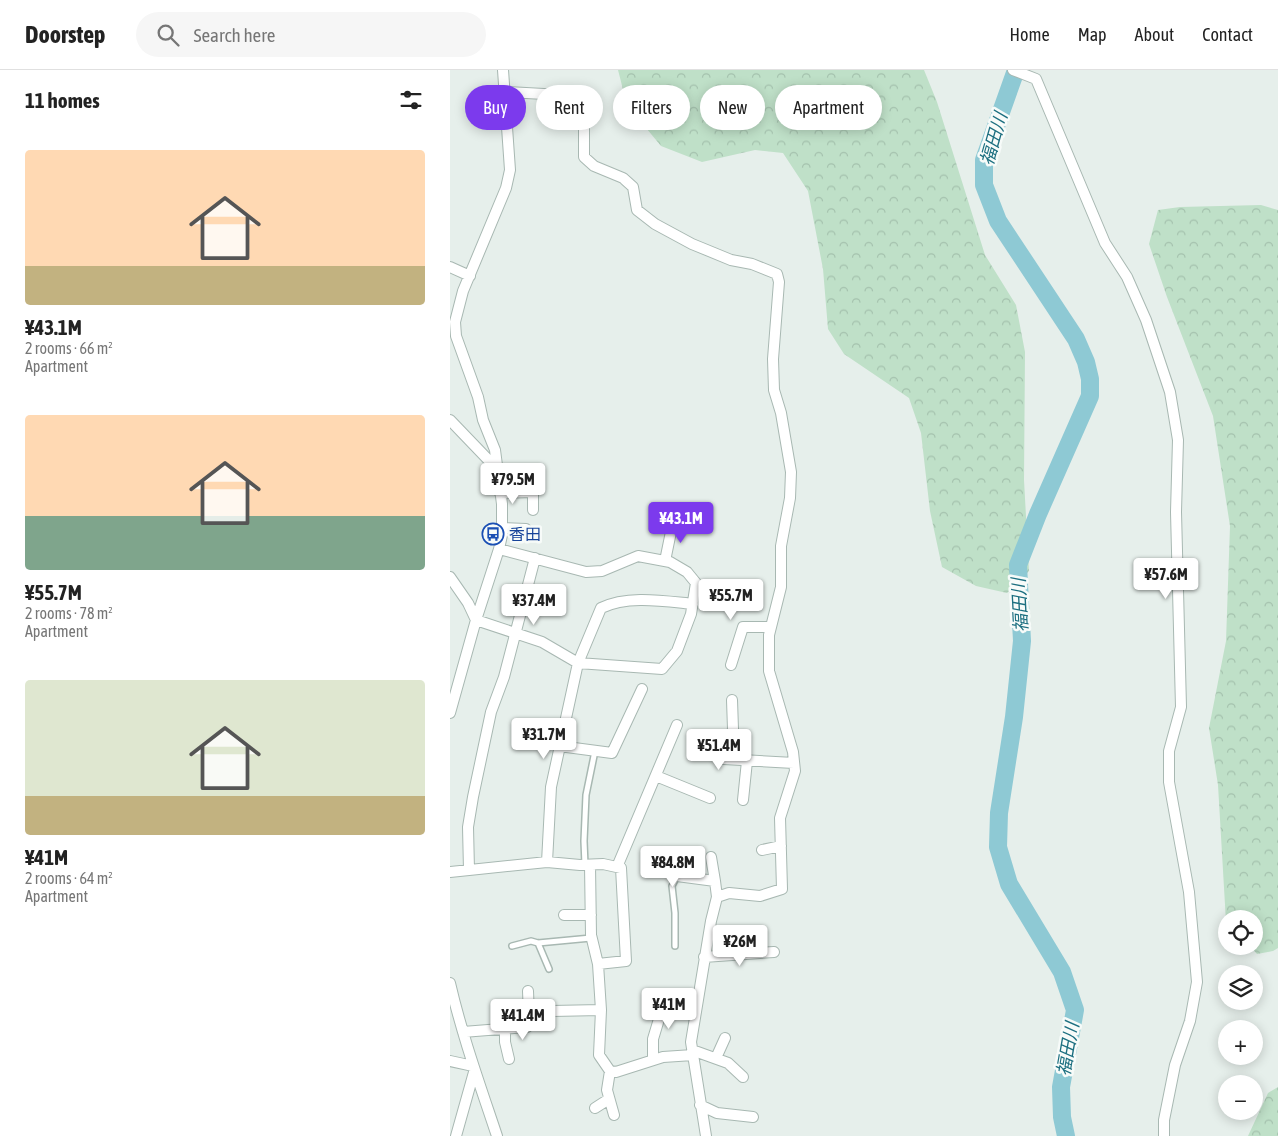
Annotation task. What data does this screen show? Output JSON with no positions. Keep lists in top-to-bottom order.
{
  "water": ["福田川"],
  "places": {
    "bus stop": ["香田"]
  },
  "page": {
    "header": "Doorstep",
    "search": "Search here",
    "nav": [
      "Home",
      "Map",
      "About",
      "Contact"
    ],
    "heading": "11 homes",
    "chip": [
      "Buy",
      "Rent",
      "Filters",
      "New",
      "Apartment"
    ],
    "list": [
      {
        "name": "¥43.1M",
        "note": "2 rooms · 66 m² · Apartment"
      },
      {
        "name": "¥55.7M",
        "note": "2 rooms · 78 m² · Apartment"
      },
      {
        "name": "¥41M",
        "note": "2 rooms · 64 m² · Apartment"
      }
    ],
    "price": [
      "¥79.5M",
      "¥43.1M",
      "¥57.6M",
      "¥55.7M",
      "¥37.4M",
      "¥31.7M",
      "¥51.4M",
      "¥84.8M",
      "¥26M",
      "¥41M",
      "¥41.4M"
    ],
    "map_buttons": ["+", "−"]
  }
}
